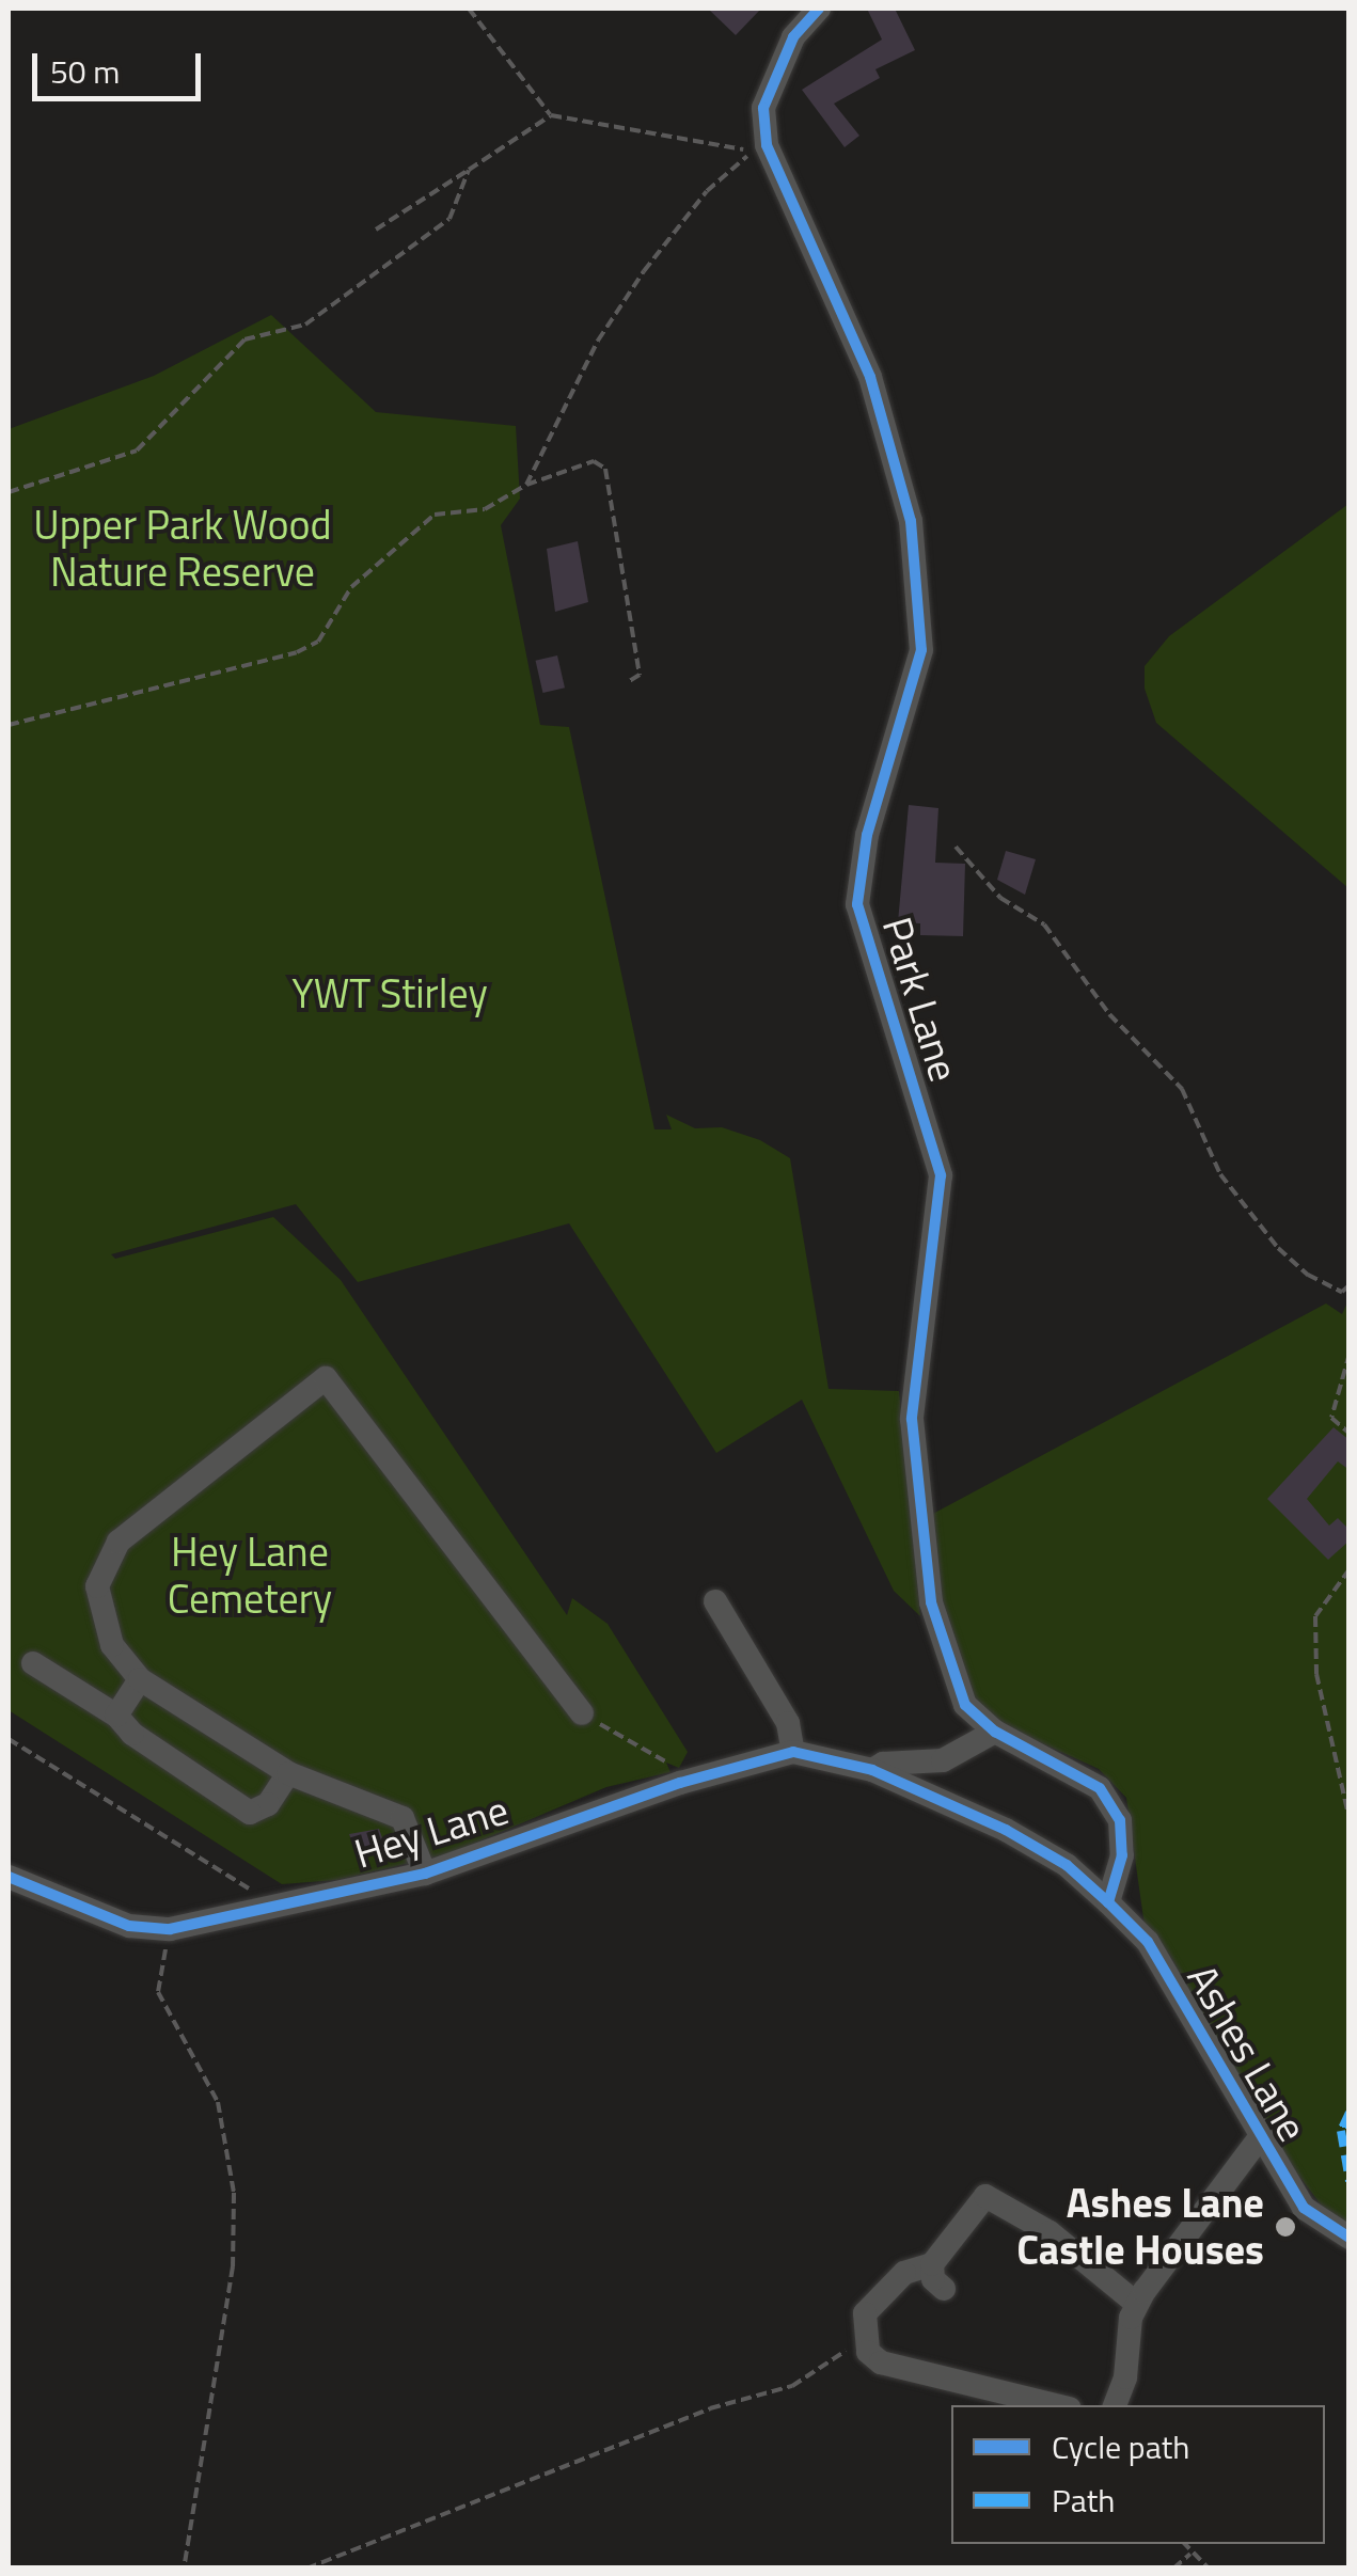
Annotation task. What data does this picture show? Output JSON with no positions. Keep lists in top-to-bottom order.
{
  "streets": {
    "street": ["Park Lane", "Hey Lane", "Ashes Lane"]
  },
  "crossings": [
    ["Park Lane", "Ashes Lane"],
    ["Hey Lane", "Ashes Lane"]
  ],
  "parks": ["Upper Park Wood Nature Reserve", "YWT Stirley", "Hey Lane Cemetery"],
  "places": ["Ashes Lane Castle Houses"],
  "legend": ["Cycle path", "Path"],
  "scale_bar": "50 m"
}
